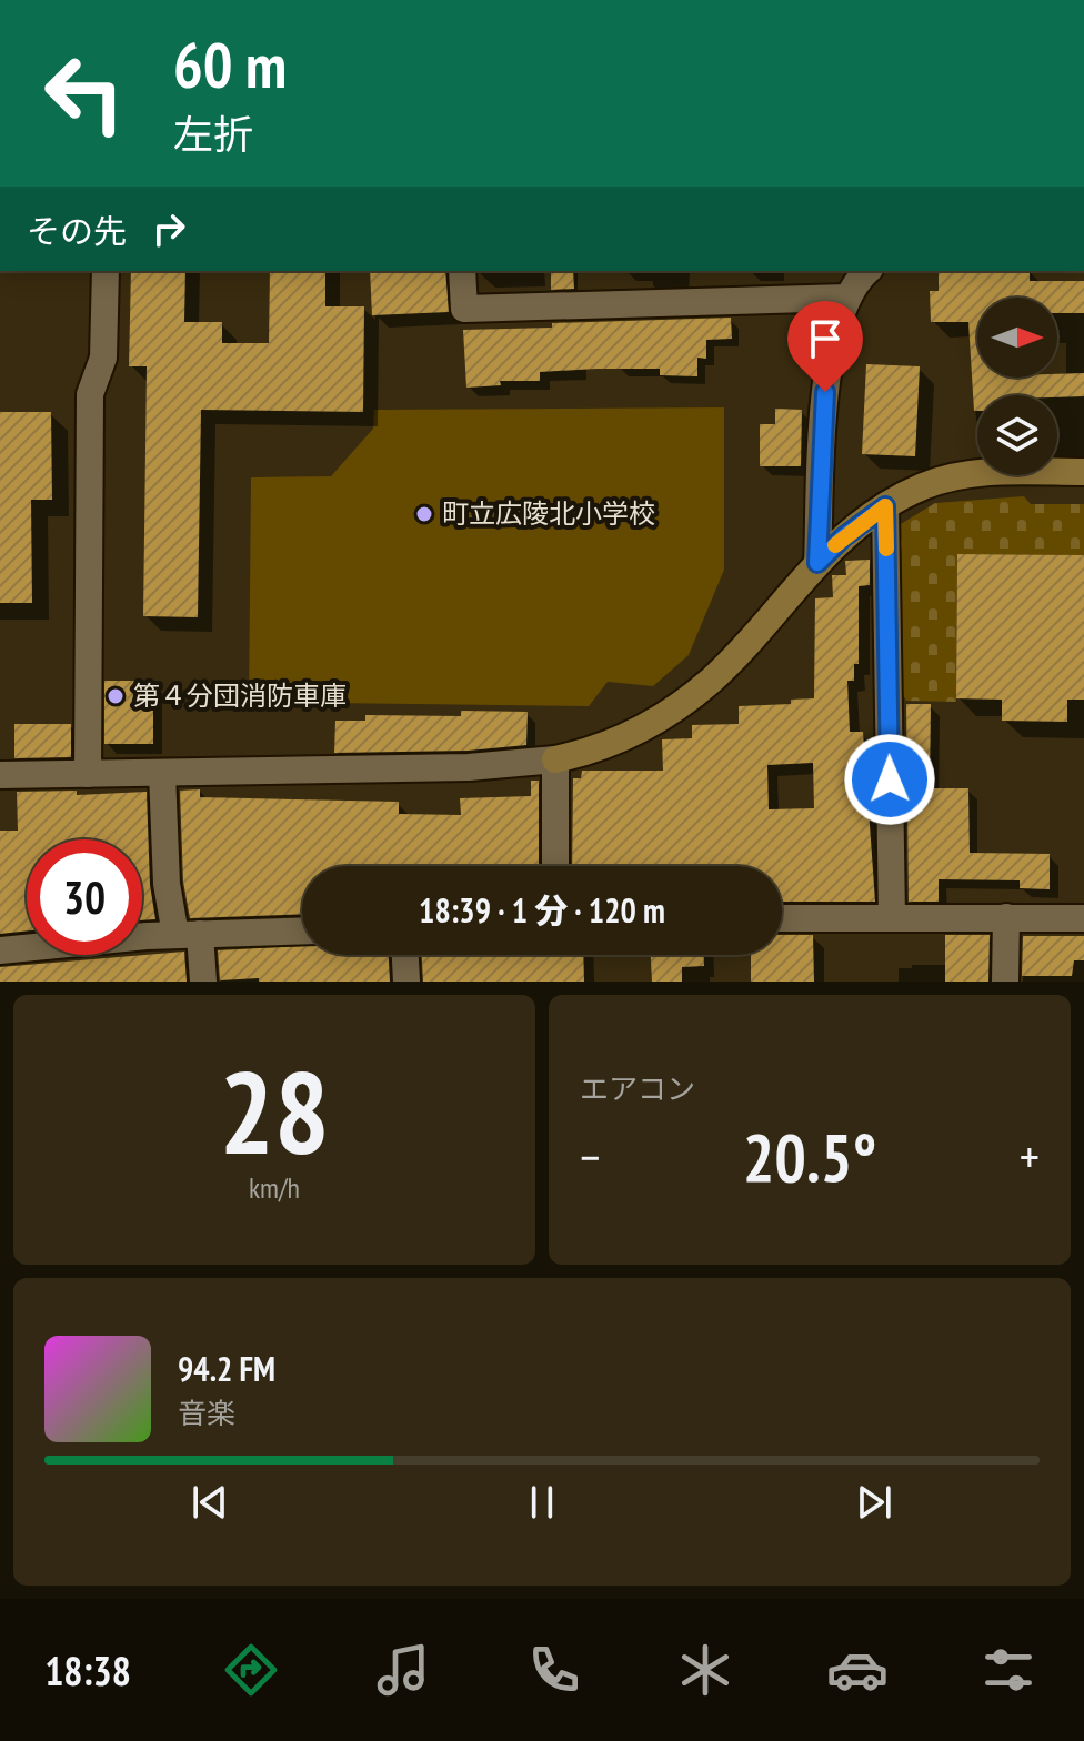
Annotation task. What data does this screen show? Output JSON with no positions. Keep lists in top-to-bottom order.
{
  "places": ["町立広陵北小学校", "第４分団消防車庫"],
  "north": "right",
  "page": {
    "turn": ["60 m", "左折"],
    "then": "その先",
    "limit": "30",
    "trip": "18:39 · 1 分 · 120 m",
    "tile": [
      ["28", "km/h"],
      "エアコン"
    ],
    "heat": ["−", "20.5°", "+"],
    "song": ["94.2 FM", "音楽"],
    "tabs": "18:38"
  }
}
